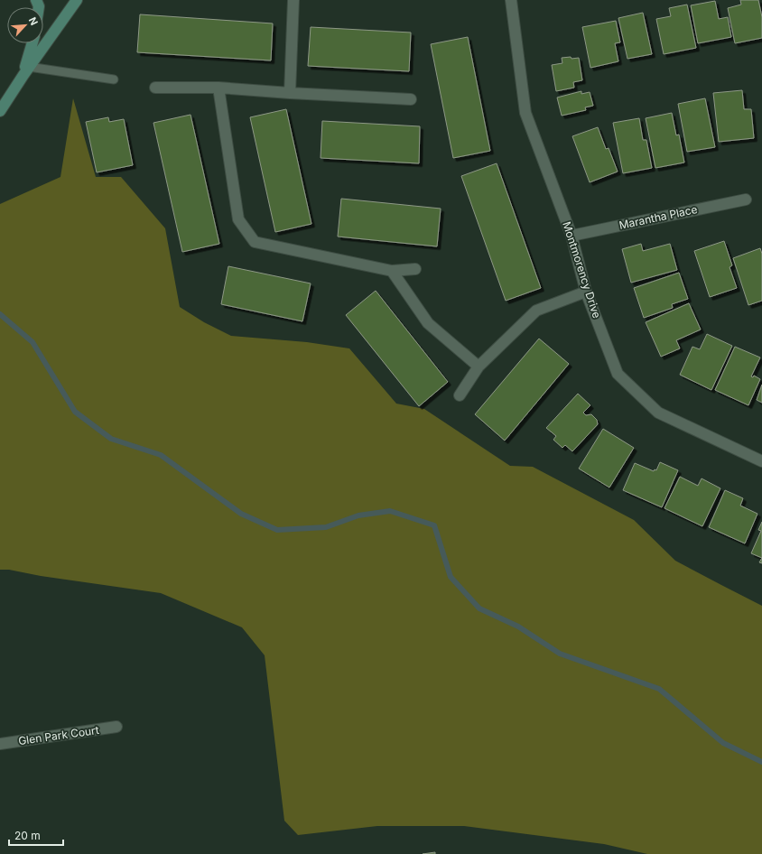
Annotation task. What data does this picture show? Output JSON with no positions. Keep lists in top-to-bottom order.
{
  "streets": {
    "street": ["Marantha Place", "Montmorency Drive", "Glen Park Court"]
  },
  "crossings": [
    ["Marantha Place", "Montmorency Drive"]
  ],
  "scale_bar": "20 m",
  "north": "top right"
}
